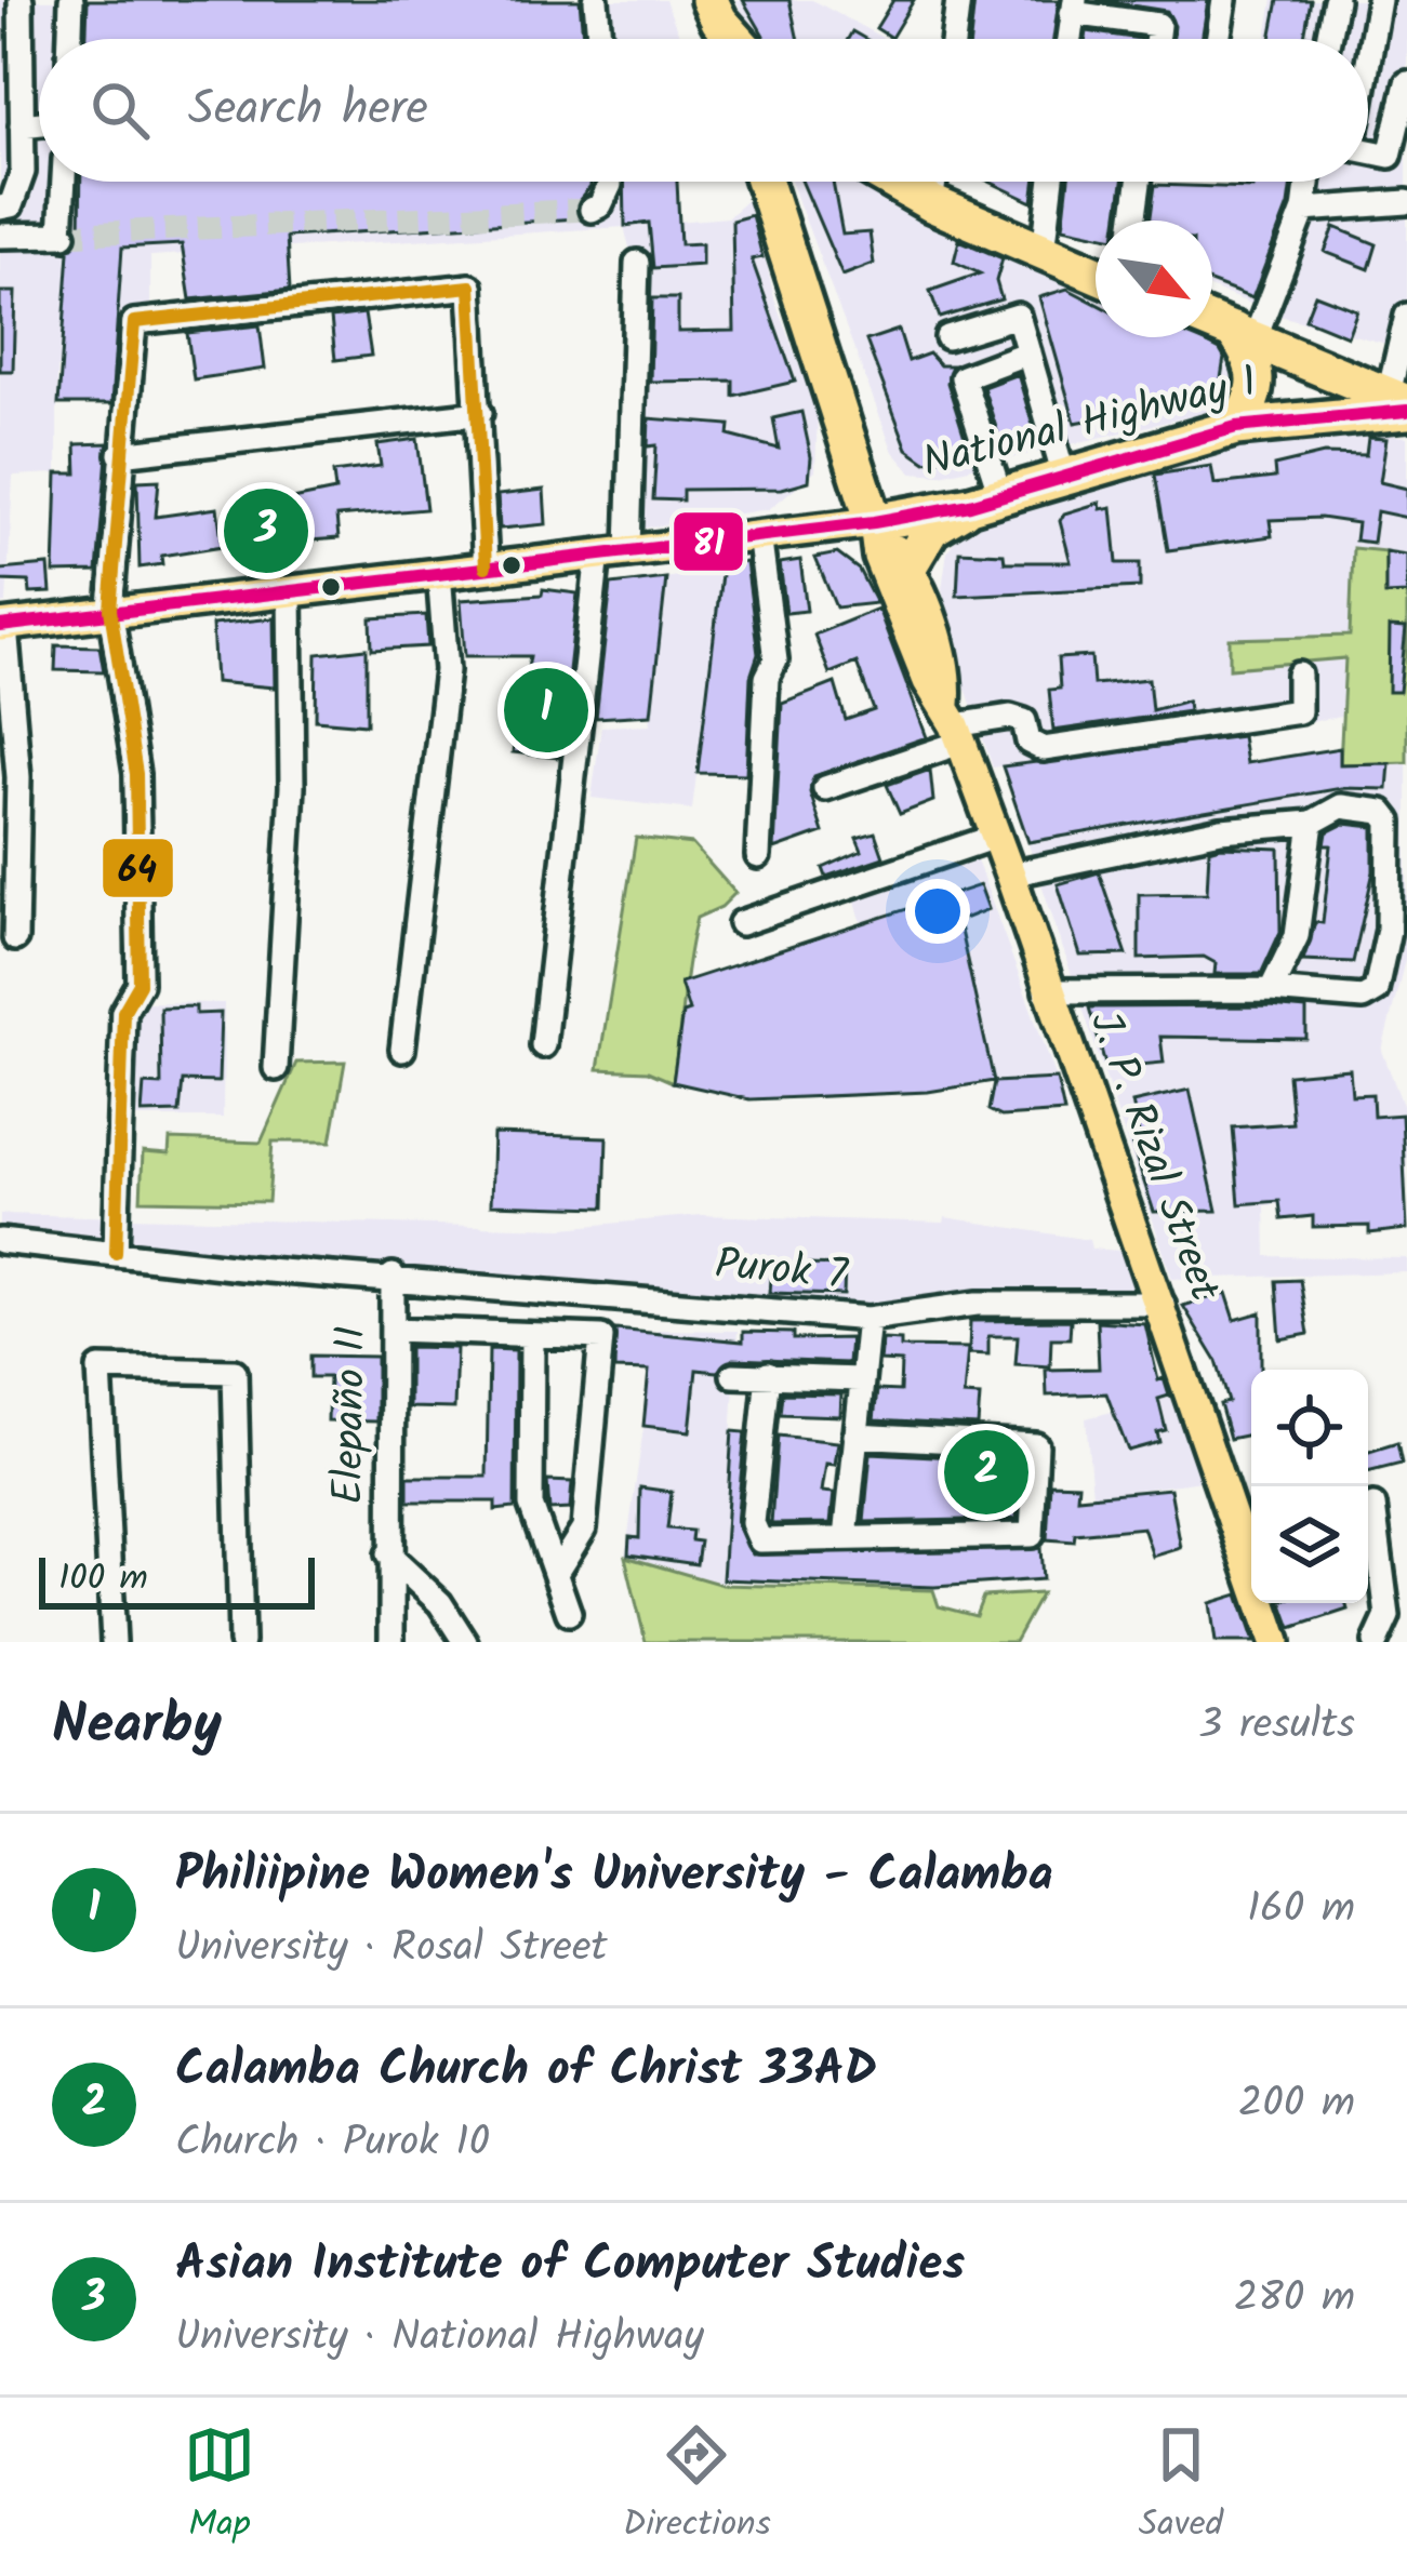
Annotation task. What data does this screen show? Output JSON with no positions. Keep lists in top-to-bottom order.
{
  "streets": {
    "highway": ["National Highway 1"],
    "main road": ["J. P. Rizal Street"],
    "street": ["Purok 7", "Elepaño II"]
  },
  "crossings": [
    ["National Highway 1", "J. P. Rizal Street"],
    ["J. P. Rizal Street", "Purok 7"],
    ["Purok 7", "Elepaño II"]
  ],
  "lines": ["transit line 64", "transit line 81"],
  "scale_bar": "100 m",
  "north": "bottom right",
  "page": {
    "search": "Search here",
    "pins": ["3", "1", "2"],
    "scale": "100 m",
    "heading": ["Nearby", "3 results"],
    "list": [
      {
        "mark": "1",
        "name": "Philiipine Women's University - Calamba",
        "note": "University · Rosal Street",
        "value": "160 m"
      },
      {
        "mark": "2",
        "name": "Calamba Church of Christ 33AD",
        "note": "Church · Purok 10",
        "value": "200 m"
      },
      {
        "mark": "3",
        "name": "Asian Institute of Computer Studies",
        "note": "University · National Highway",
        "value": "280 m"
      }
    ],
    "nav": ["Map", "Directions", "Saved"]
  }
}
